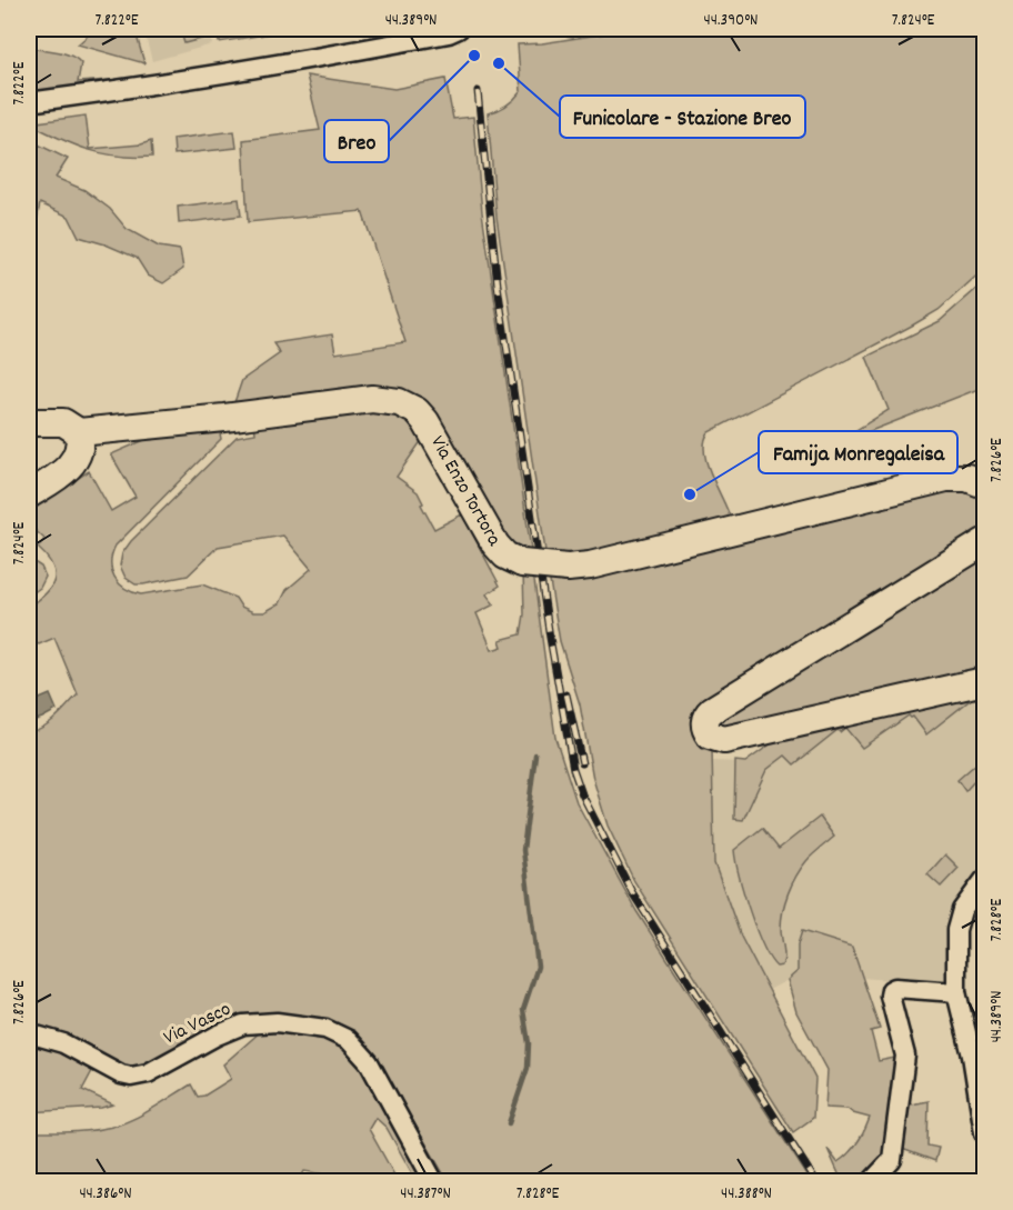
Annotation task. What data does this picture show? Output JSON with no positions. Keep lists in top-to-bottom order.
{
  "streets": {
    "street": ["Via Enzo Tortora", "Via Vasco"]
  },
  "places": ["Breo", "Funicolare - Stazione Breo", "Famija Monregaleisa"],
  "coordinates": [
    "7.822°E",
    "44.389°N",
    "44.390°N",
    "7.824°E",
    "7.826°E",
    "7.828°E",
    "44.386°N",
    "44.387°N",
    "44.388°N"
  ]
}
